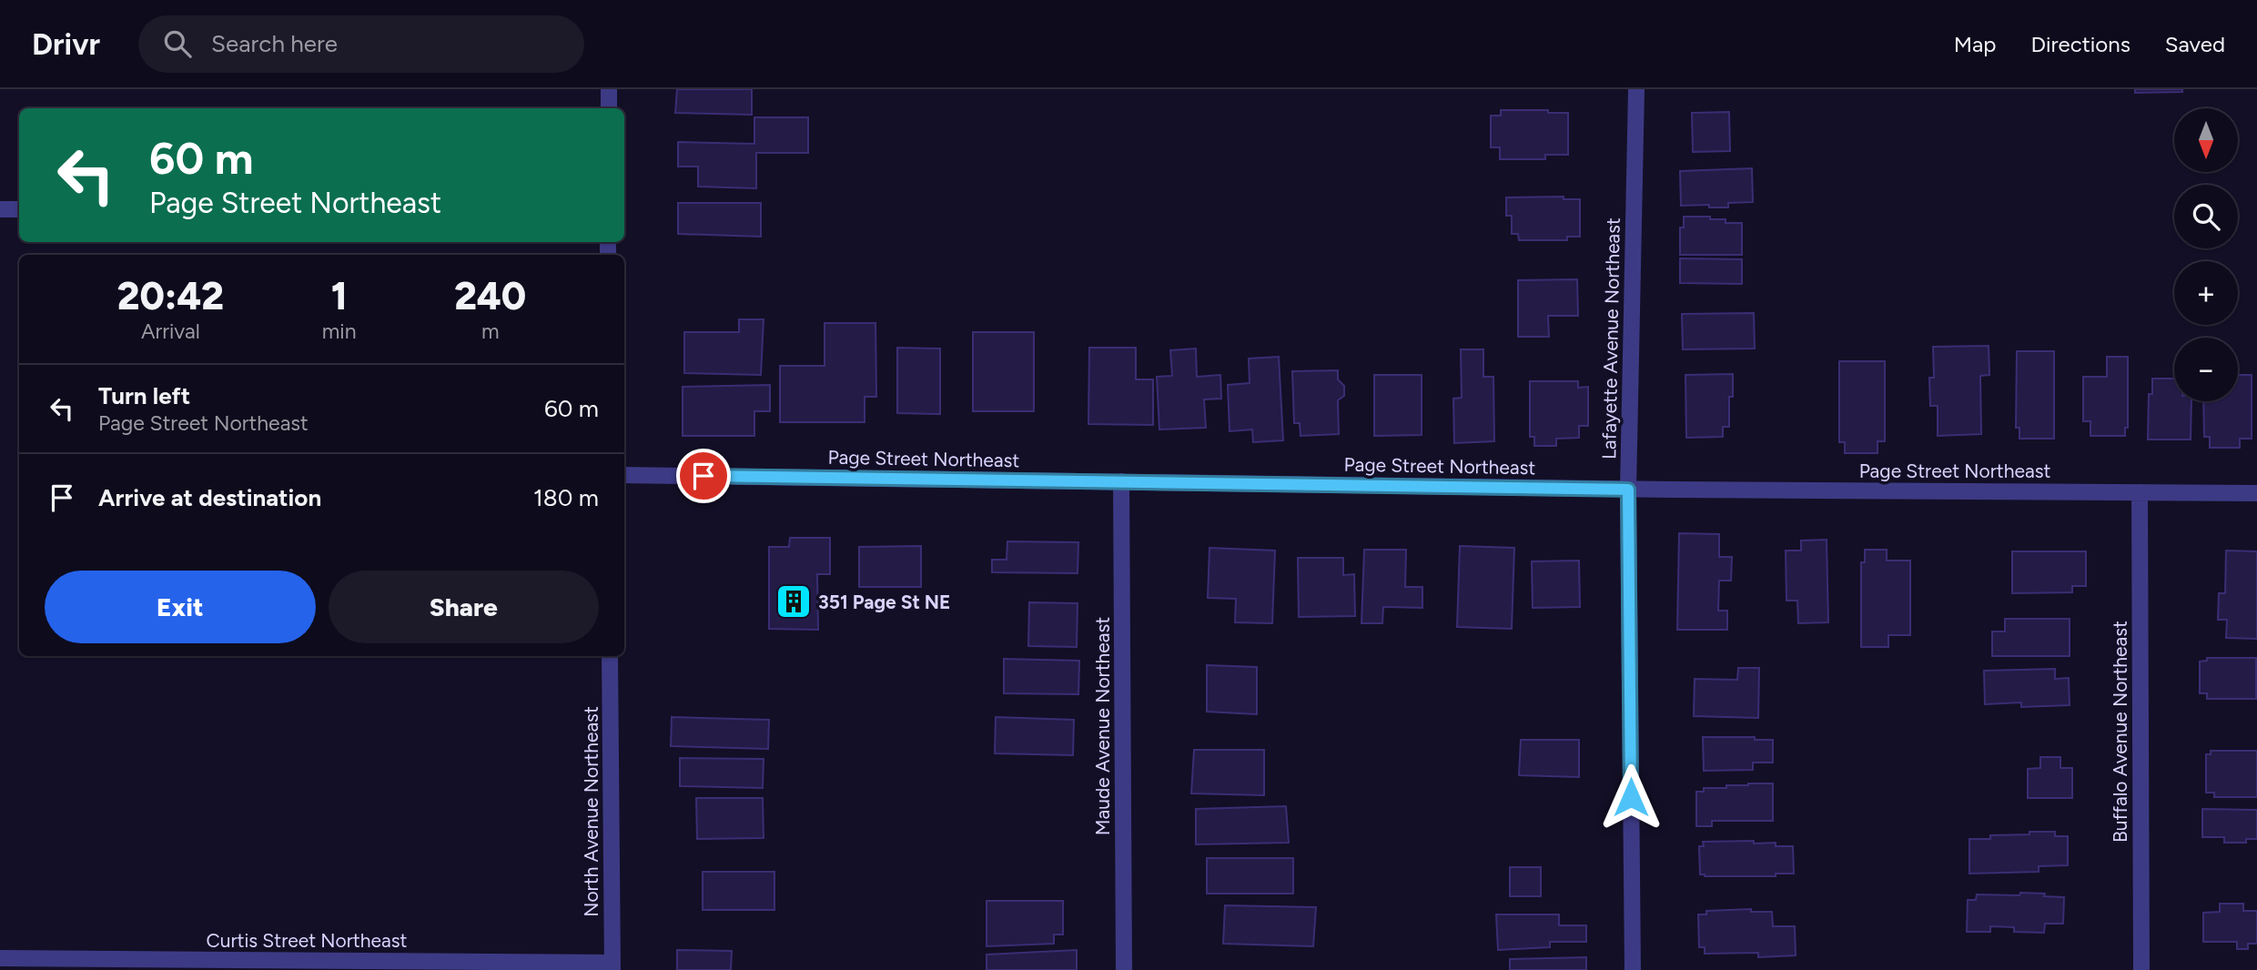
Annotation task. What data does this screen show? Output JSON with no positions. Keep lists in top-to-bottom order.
{
  "streets": {
    "street": [
      "Lafayette Avenue Northeast",
      "Page Street Northeast",
      "Maude Avenue Northeast",
      "Buffalo Avenue Northeast",
      "North Avenue Northeast",
      "Curtis Street Northeast"
    ]
  },
  "crossings": [
    ["Lafayette Avenue Northeast", "Page Street Northeast"],
    ["Page Street Northeast", "Maude Avenue Northeast"],
    ["Page Street Northeast", "Buffalo Avenue Northeast"],
    ["North Avenue Northeast", "Curtis Street Northeast"]
  ],
  "places": {
    "building": ["351 Page St NE"]
  },
  "north": "bottom",
  "page": {
    "header": "Drivr",
    "search": "Search here",
    "nav": ["Map", "Directions", "Saved"],
    "map_buttons": ["+", "−"],
    "turn": ["60 m", "Page Street Northeast"],
    "eta": [
      "20:42",
      "Arrival",
      "1",
      "min",
      "240",
      "m"
    ],
    "list": [
      {
        "name": "Turn left",
        "note": "Page Street Northeast",
        "value": "60 m"
      },
      {
        "name": "Arrive at destination",
        "value": "180 m"
      }
    ],
    "buttons": ["Exit", "Share"]
  }
}
